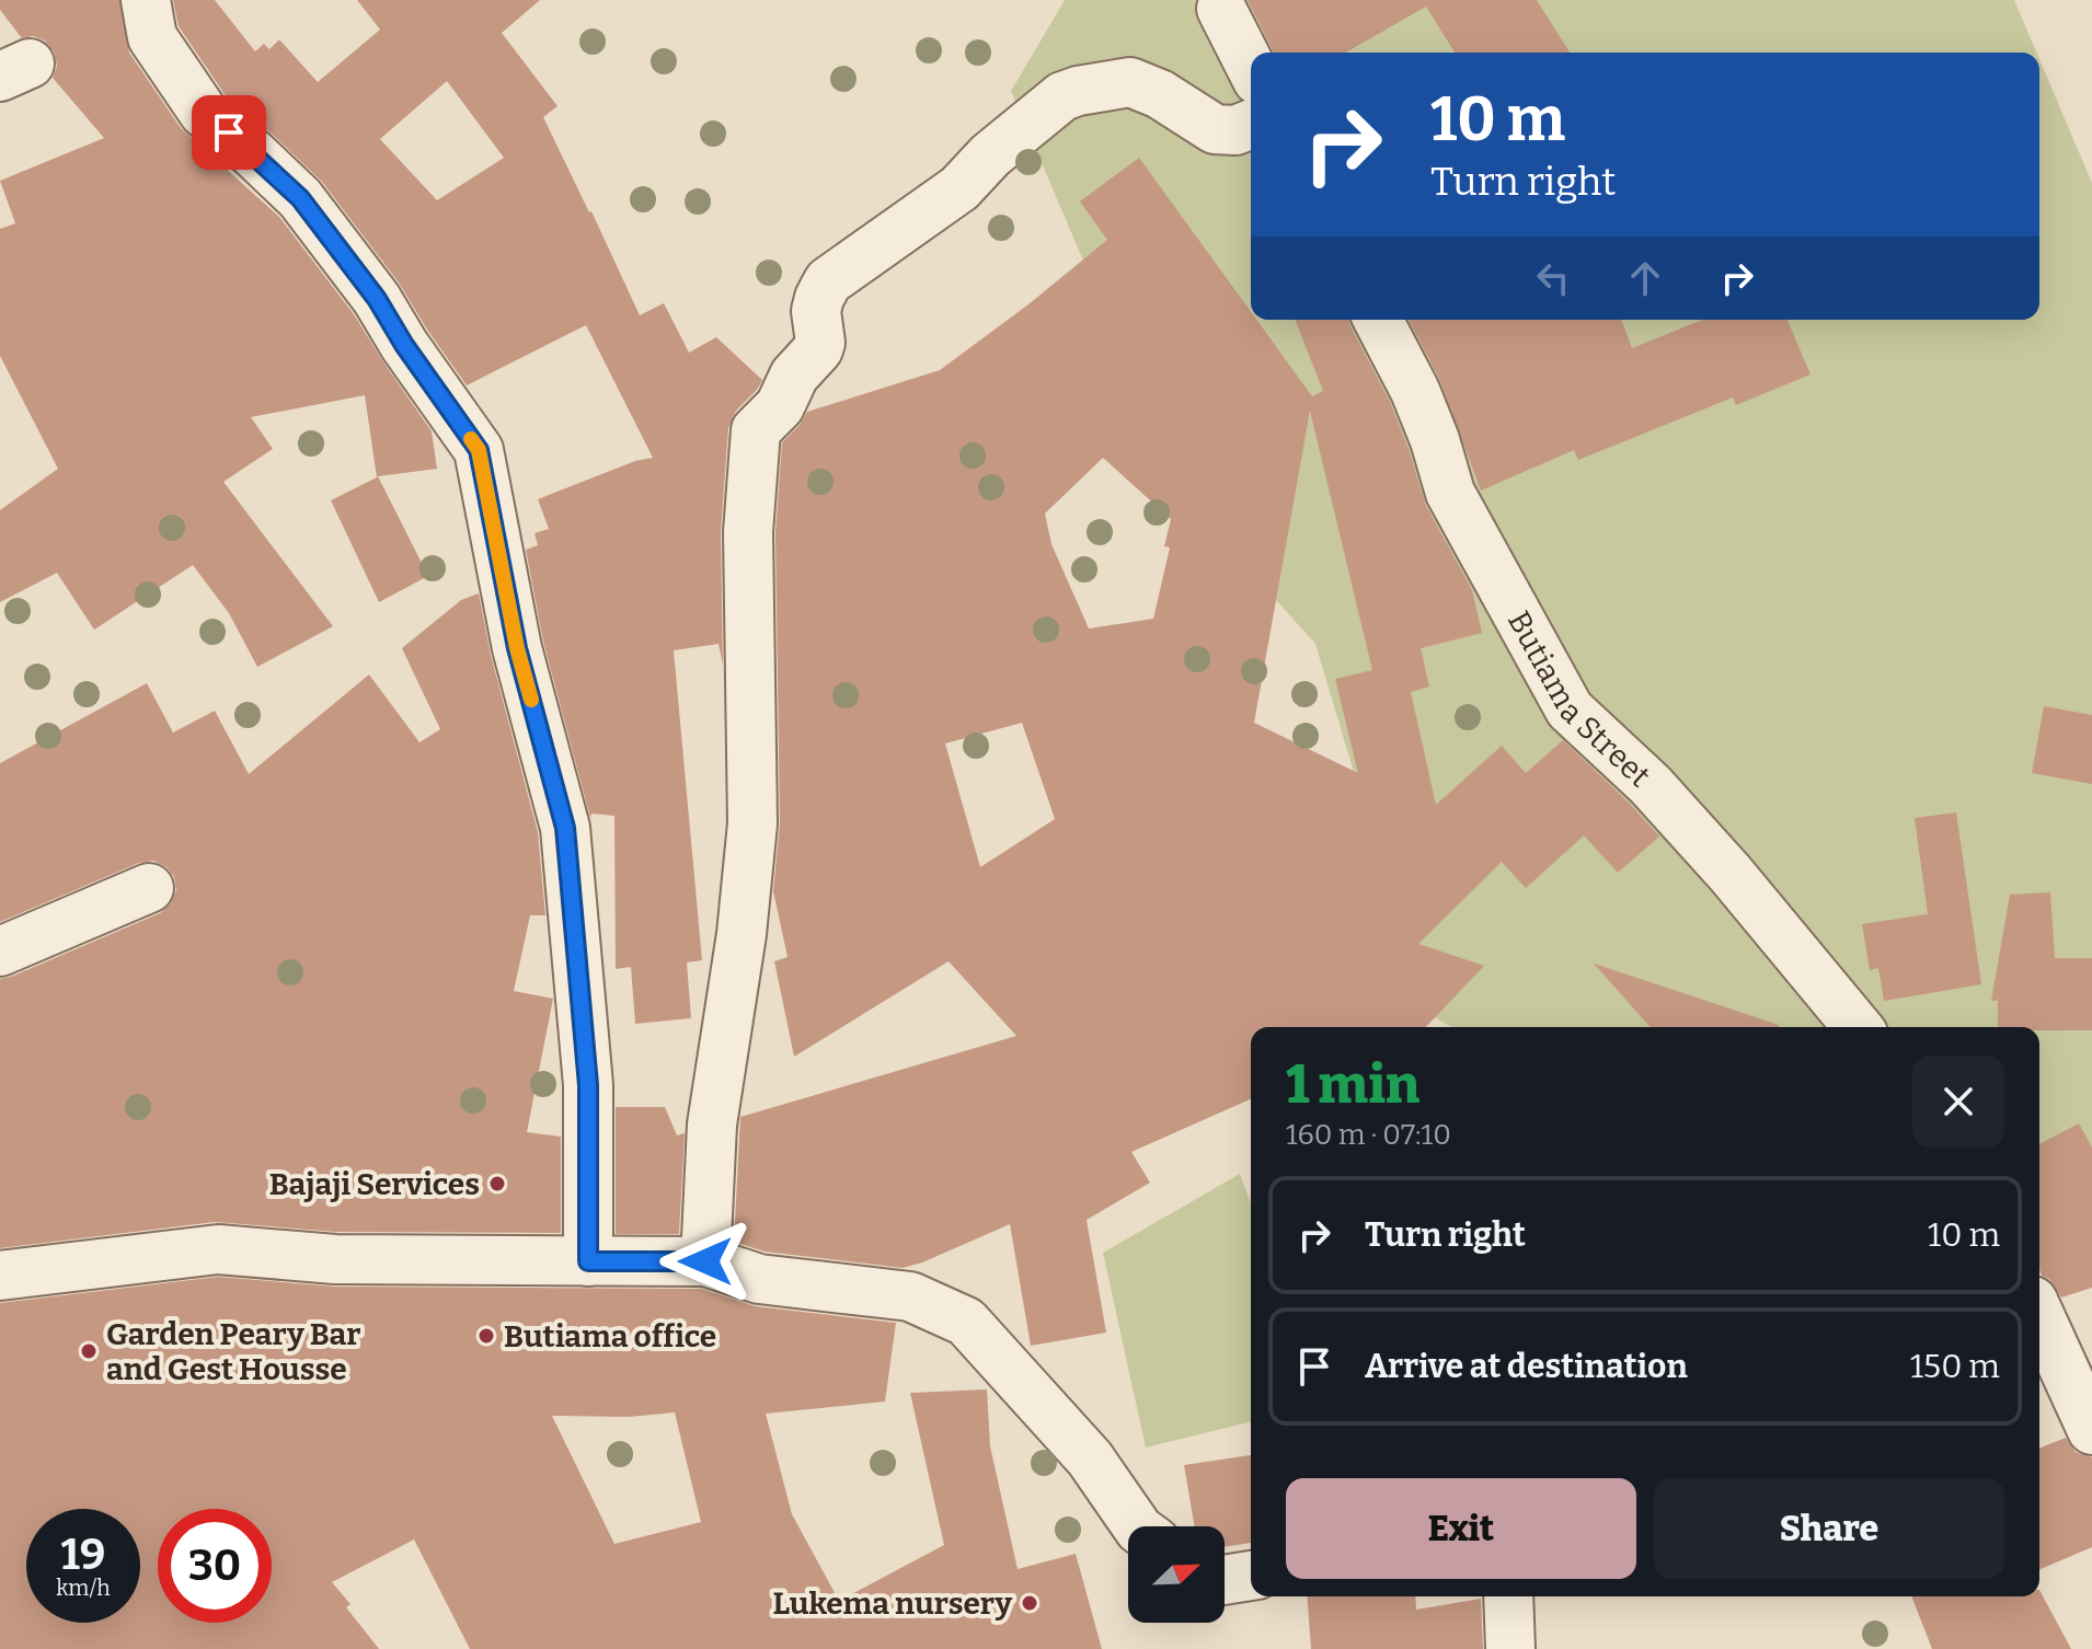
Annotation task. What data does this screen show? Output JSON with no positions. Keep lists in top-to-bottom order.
{
  "streets": {
    "street": ["Butiama Street"]
  },
  "places": [
    "Bajaji Services",
    "Butiama office",
    "Garden Peary Bar and Gest Housse",
    "Lukema nursery"
  ],
  "north": "top right",
  "page": {
    "turn": ["10 m", "Turn right"],
    "heading": ["1 min", "160 m · 07:10"],
    "list": [
      {
        "name": "Turn right",
        "value": "10 m"
      },
      {
        "name": "Arrive at destination",
        "value": "150 m"
      }
    ],
    "buttons": ["Exit", "Share"],
    "speed": "19 km/h",
    "limit": "30"
  }
}
